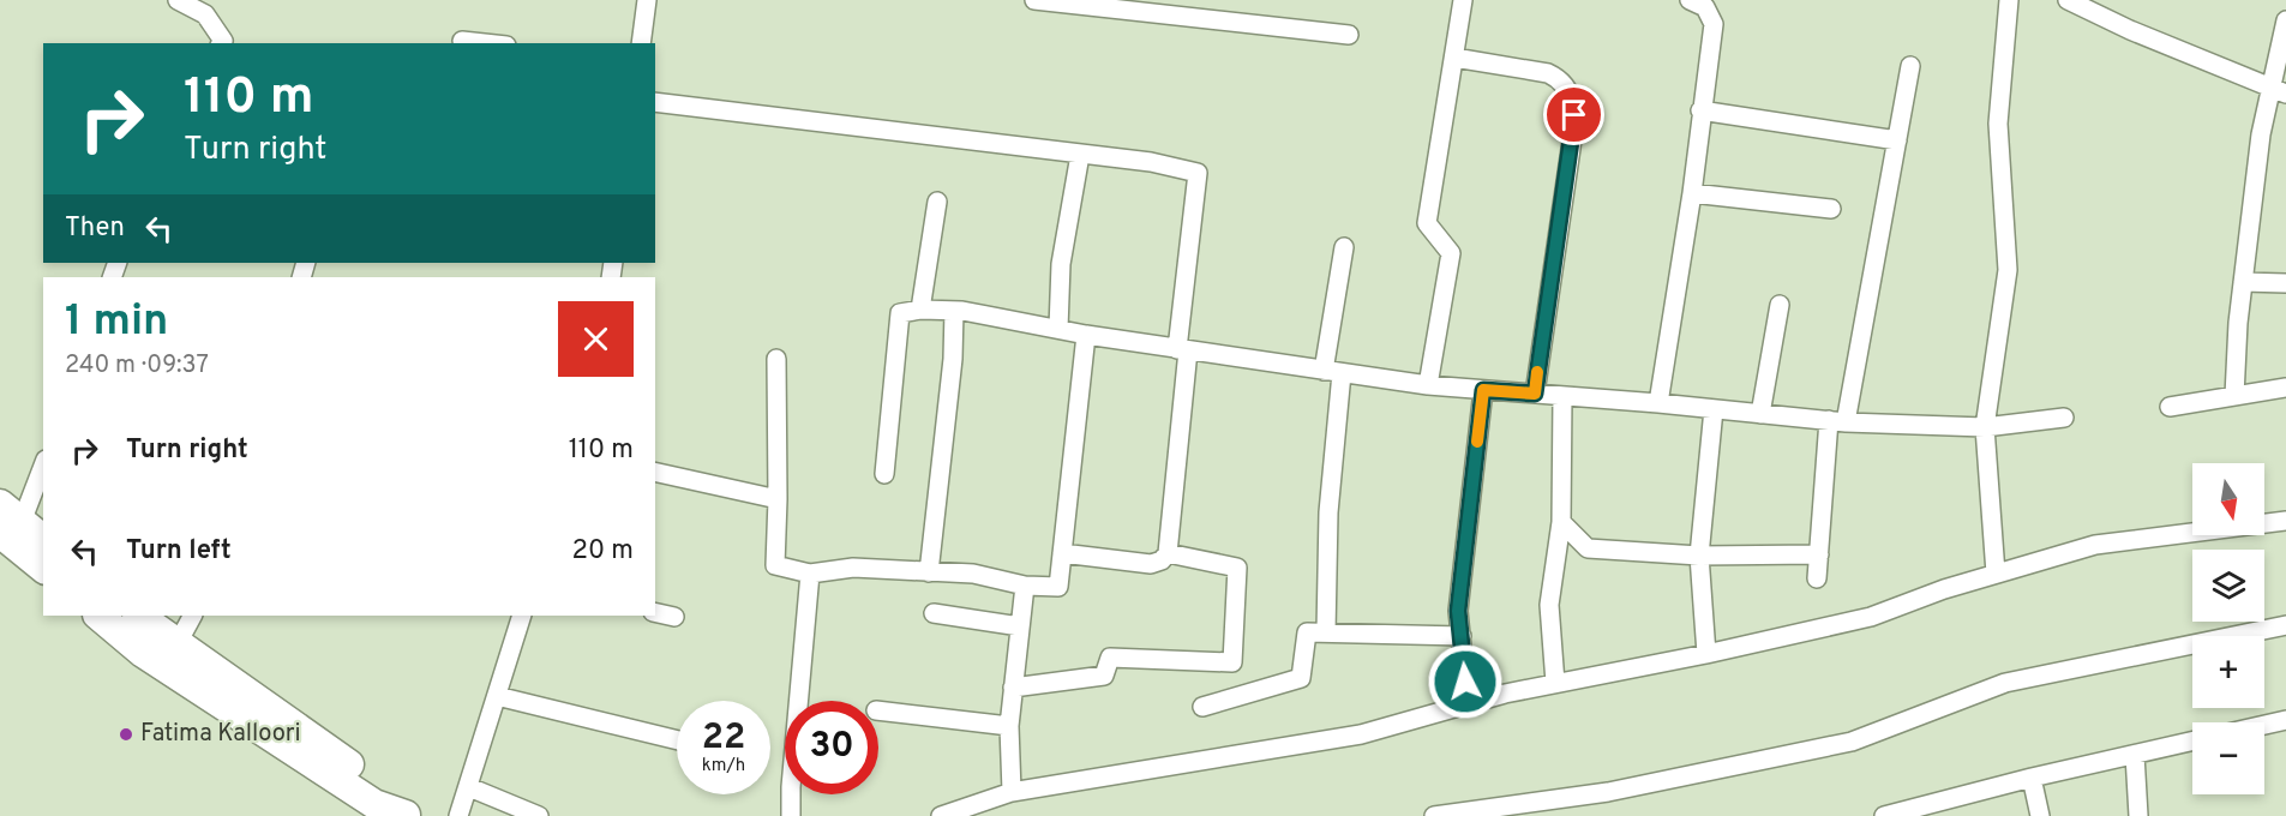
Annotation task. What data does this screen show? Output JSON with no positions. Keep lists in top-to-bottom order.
{
  "places": ["Fatima Kalloori"],
  "north": "bottom",
  "page": {
    "turn": ["110 m", "Turn right"],
    "then": "Then",
    "heading": ["1 min", "240 m · 09:37"],
    "list": [
      {
        "name": "Turn right",
        "value": "110 m"
      },
      {
        "name": "Turn left",
        "value": "20 m"
      }
    ],
    "map_buttons": ["+", "−"],
    "speed": "22 km/h",
    "limit": "30"
  }
}
